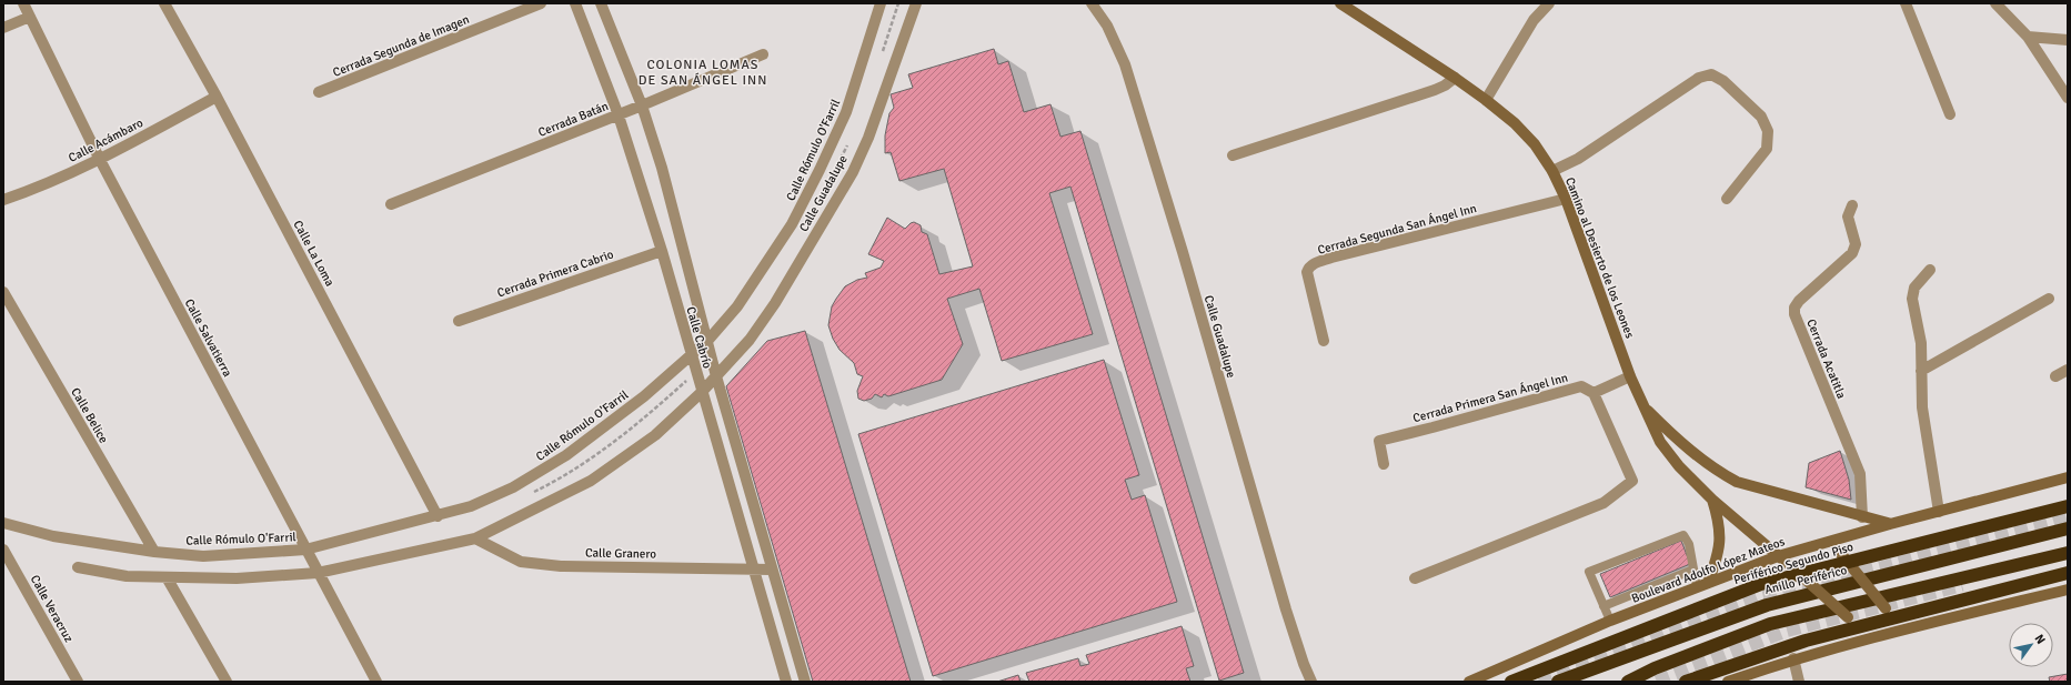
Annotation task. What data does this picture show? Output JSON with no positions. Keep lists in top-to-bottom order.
{
  "streets": {
    "highway": ["Periférico Segundo Piso", "Anillo Periférico"],
    "main road": ["Camino al Desierto de los Leones", "Boulevard Adolfo López Mateos"],
    "street": [
      "Cerrada Segunda de Imagen",
      "Cerrada Batán",
      "Calle Acámbaro",
      "Calle Rómulo O'Farril",
      "Calle Guadalupe",
      "Cerrada Segunda San Ángel Inn",
      "Calle La Loma",
      "Cerrada Primera Cabrio",
      "Calle Salvatierra",
      "Calle Cabrío",
      "Cerrada Acatitla",
      "Cerrada Primera San Ángel Inn",
      "Calle Belice",
      "Calle Granero",
      "Calle Veracruz"
    ]
  },
  "crossings": [
    ["Cerrada Batán", "Calle Cabrío"],
    ["Calle Acámbaro", "Calle La Loma"],
    ["Calle Acámbaro", "Calle Salvatierra"],
    ["Calle Rómulo O'Farril", "Calle La Loma"],
    ["Calle Rómulo O'Farril", "Calle Salvatierra"],
    ["Calle Rómulo O'Farril", "Calle Cabrío"],
    ["Calle Rómulo O'Farril", "Calle Belice"],
    ["Calle Guadalupe", "Calle Cabrío"],
    ["Cerrada Segunda San Ángel Inn", "Camino al Desierto de los Leones"],
    ["Camino al Desierto de los Leones", "Cerrada Acatitla"],
    ["Camino al Desierto de los Leones", "Boulevard Adolfo López Mateos"],
    ["Cerrada Primera Cabrio", "Calle Cabrío"],
    ["Calle Cabrío", "Calle Granero"]
  ],
  "districts": ["COLONIA LOMAS DE SAN ÁNGEL INN"],
  "north": "top right"
}
